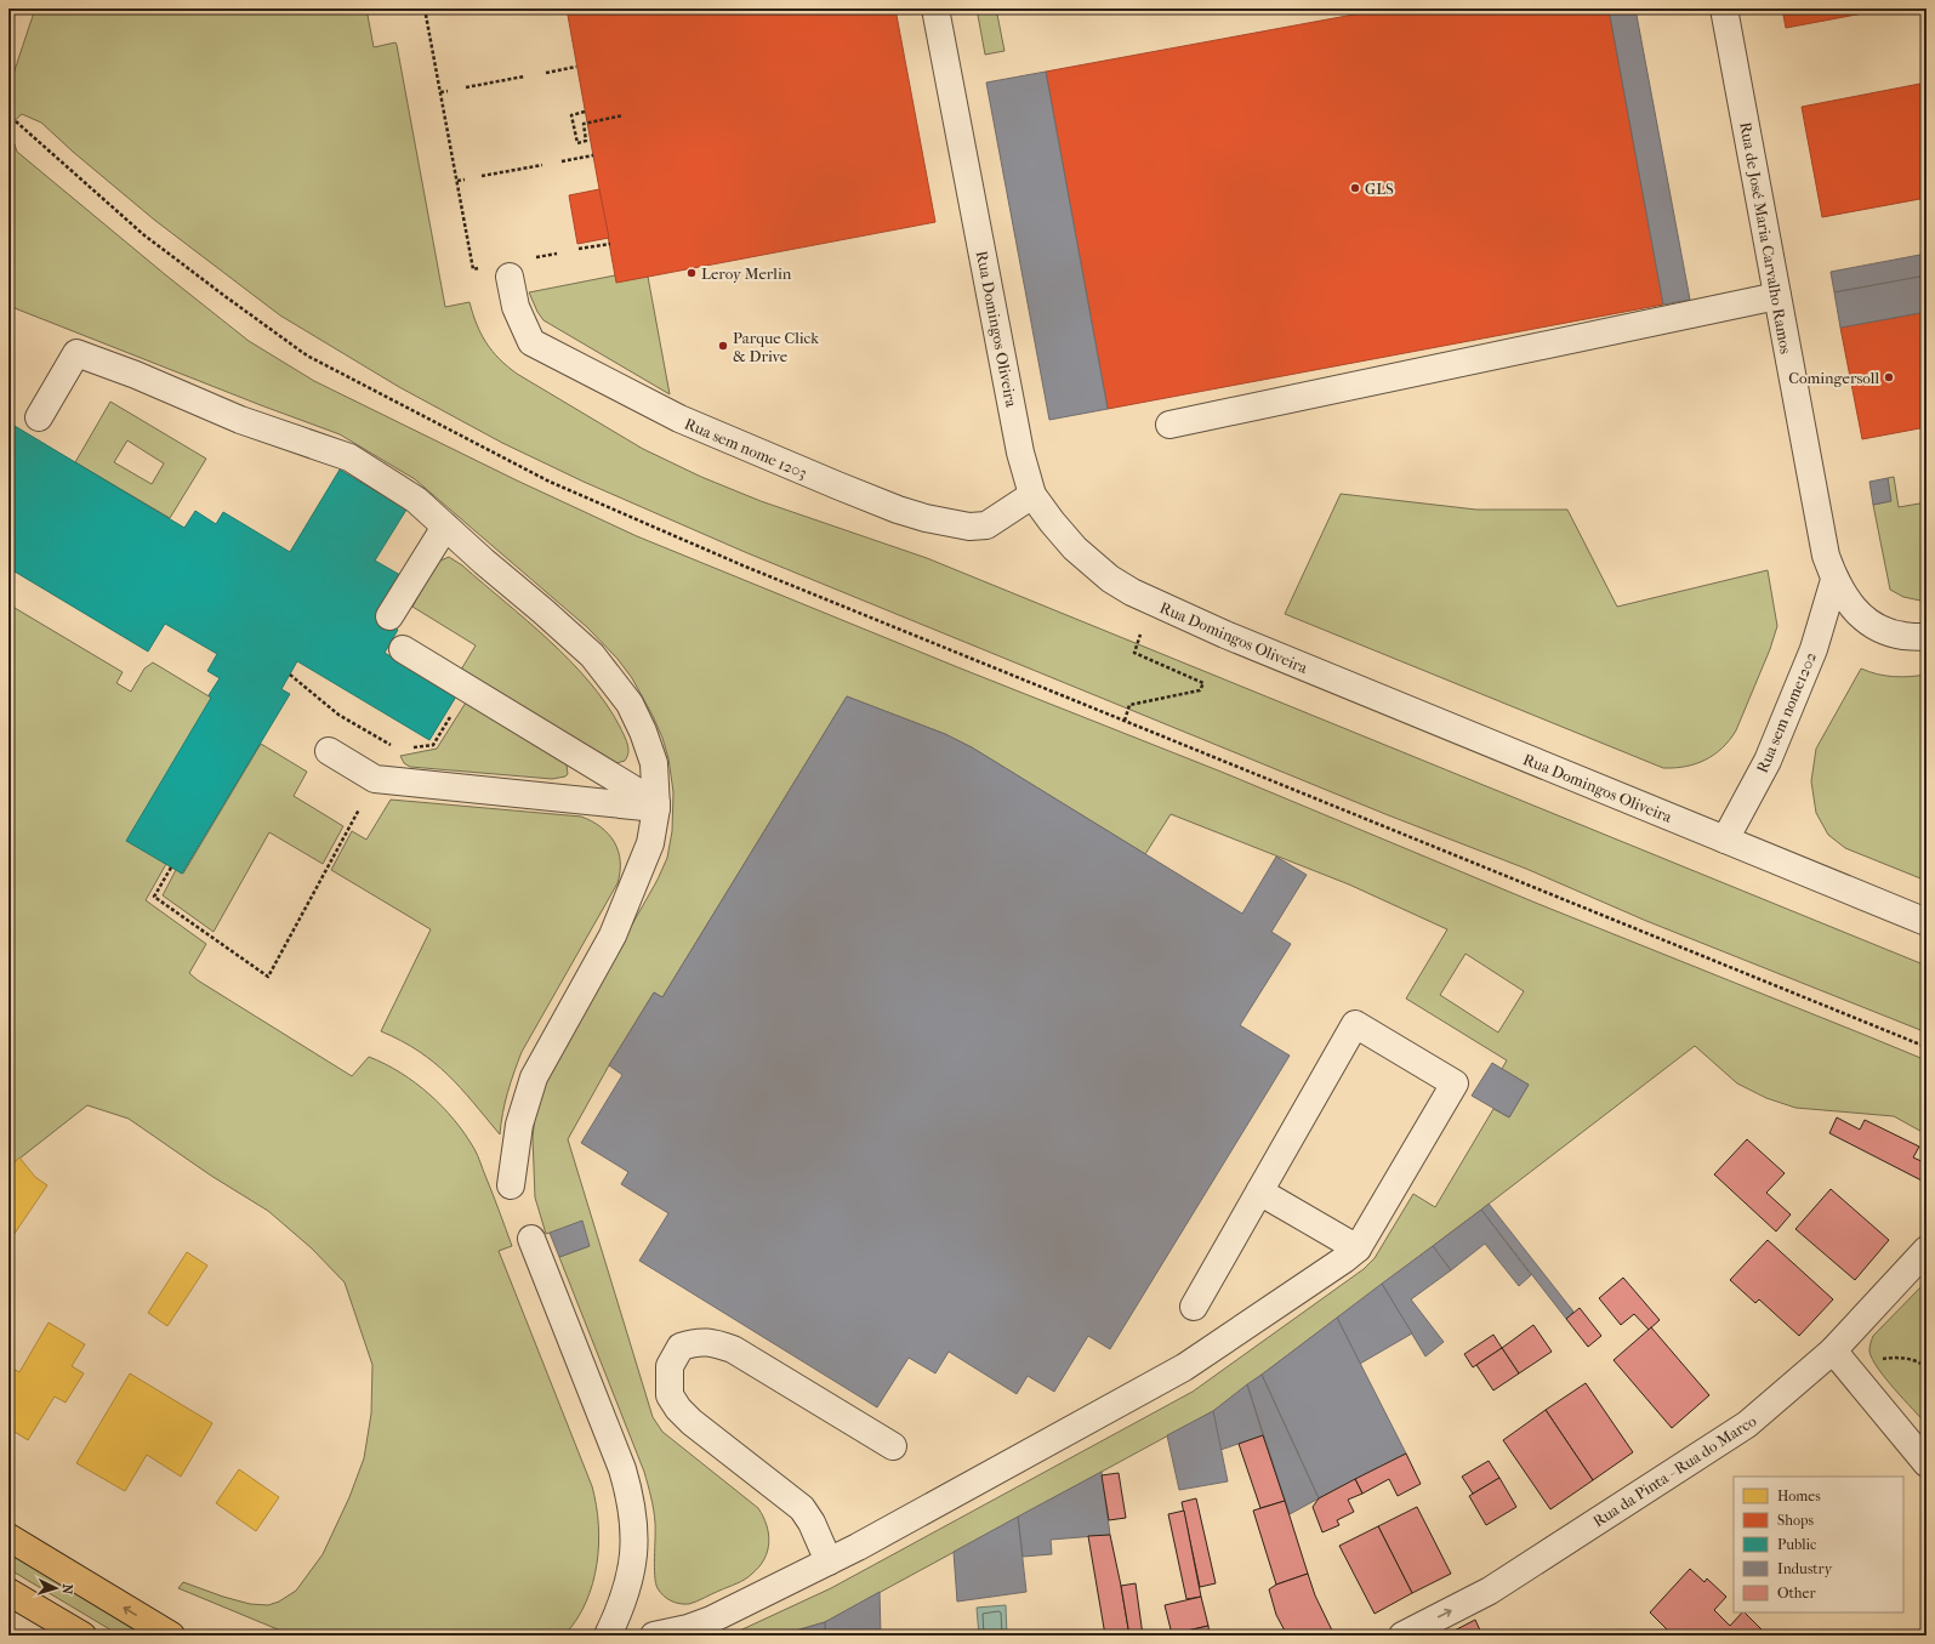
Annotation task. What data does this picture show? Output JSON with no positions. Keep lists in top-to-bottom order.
{
  "streets": {
    "street": [
      "Rua de José Maria Carvalho Ramos",
      "Rua Domingos Oliveira",
      "Rua sem nome 1203",
      "Rua sem nome1202",
      "Rua da Pinta - Rua do Marco"
    ]
  },
  "crossings": [
    ["Rua de José Maria Carvalho Ramos", "Rua sem nome1202"],
    ["Rua Domingos Oliveira", "Rua sem nome 1203"],
    ["Rua Domingos Oliveira", "Rua sem nome1202"]
  ],
  "one_way": ["Rua da Pinta - Rua do Marco"],
  "places": [
    "GLS",
    "Leroy Merlin",
    "Parque Click & Drive",
    "Comingersoll"
  ],
  "legend": [
    "Homes",
    "Shops",
    "Public",
    "Industry",
    "Other"
  ],
  "north": "right"
}
